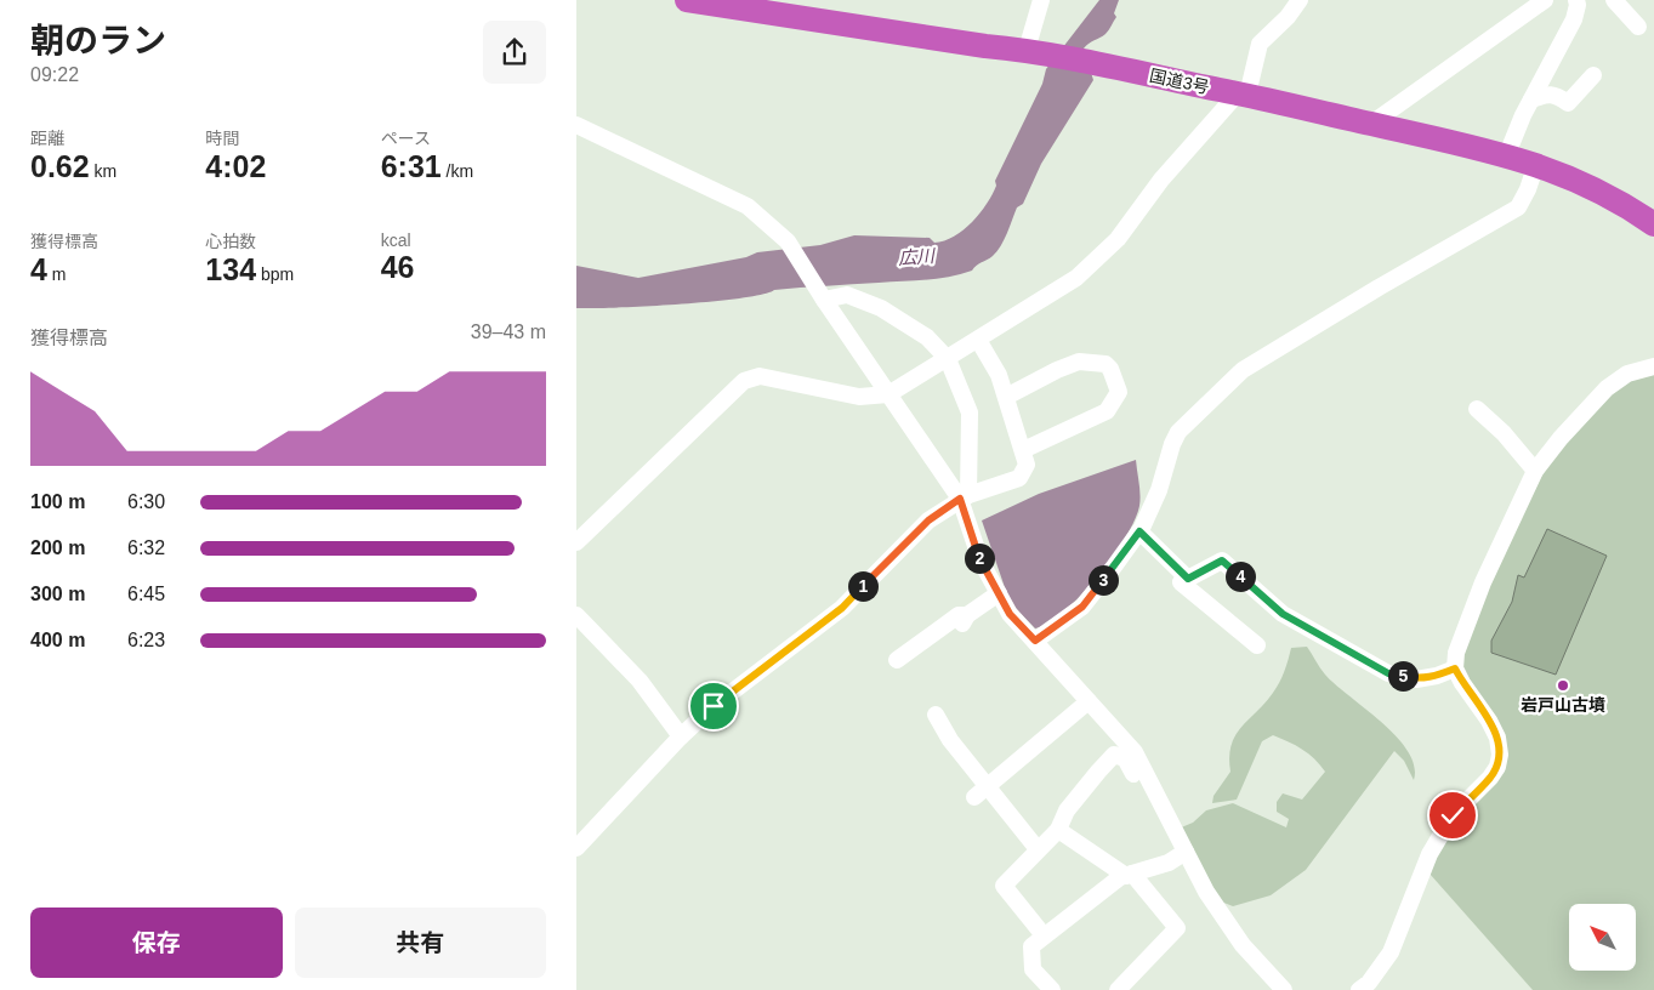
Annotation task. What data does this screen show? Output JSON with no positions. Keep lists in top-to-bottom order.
{
  "streets": {
    "highway": ["国道3号"]
  },
  "water": ["広川"],
  "places": ["岩戸山古墳"],
  "north": "top left",
  "page": {
    "heading": ["朝のラン", "09:22"],
    "stats": [
      ["距離", "0.62 km"],
      ["時間", "4:02"],
      ["ペース", "6:31 /km"],
      ["獲得標高", "4 m"],
      ["心拍数", "134 bpm"],
      ["kcal", "46"]
    ],
    "chart": ["獲得標高", "39–43 m"],
    "list": [
      {
        "name": "100 m",
        "note": "6:30"
      },
      {
        "name": "200 m",
        "note": "6:32"
      },
      {
        "name": "300 m",
        "note": "6:45"
      },
      {
        "name": "400 m",
        "note": "6:23"
      }
    ],
    "pins": [
      "2",
      "4",
      "3",
      "1",
      "5"
    ],
    "buttons": ["保存", "共有"]
  }
}
